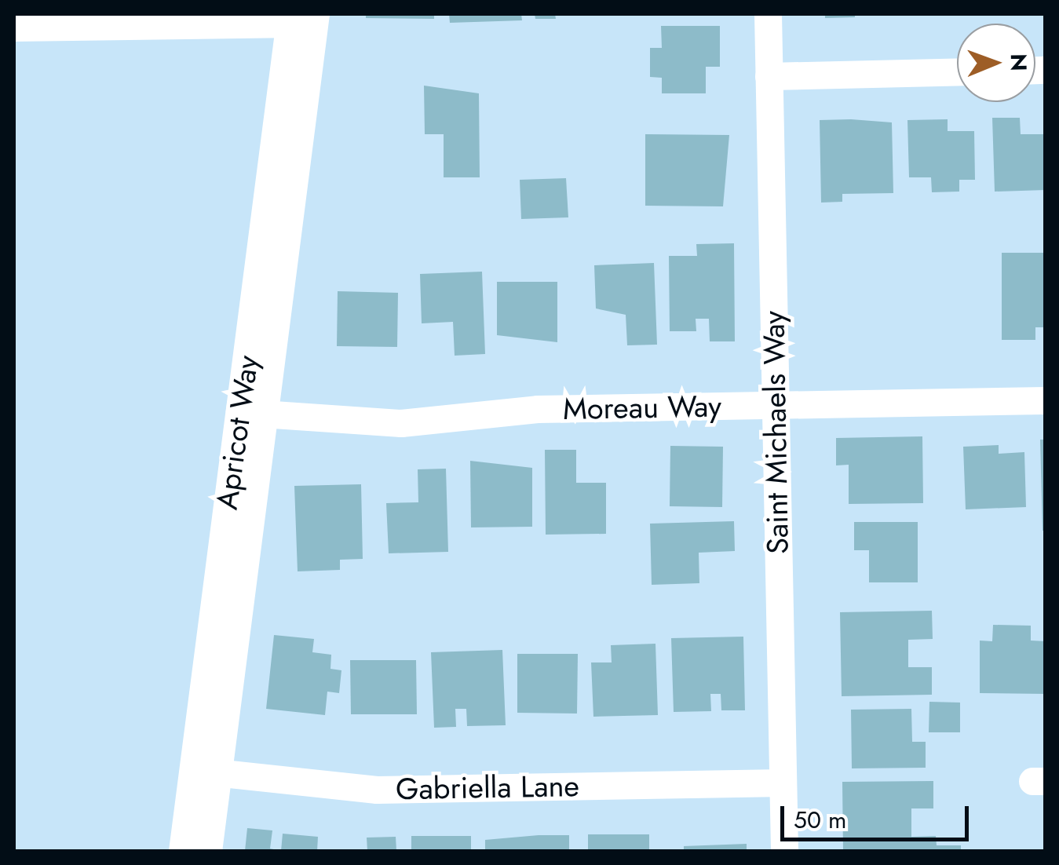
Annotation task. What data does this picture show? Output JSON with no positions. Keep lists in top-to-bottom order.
{
  "streets": {
    "street": [
      "Moreau Way",
      "Apricot Way",
      "Saint Michaels Way",
      "Gabriella Lane"
    ]
  },
  "crossings": [
    ["Moreau Way", "Apricot Way"],
    ["Moreau Way", "Saint Michaels Way"],
    ["Apricot Way", "Gabriella Lane"],
    ["Saint Michaels Way", "Gabriella Lane"]
  ],
  "scale_bar": "50 m",
  "north": "right"
}
